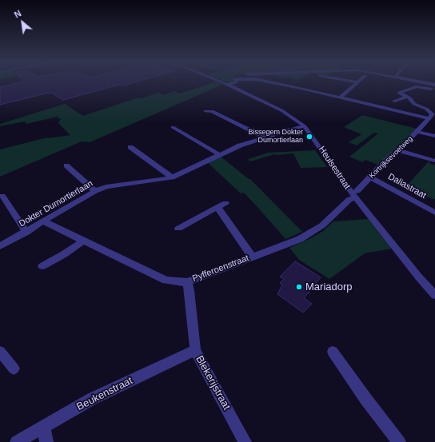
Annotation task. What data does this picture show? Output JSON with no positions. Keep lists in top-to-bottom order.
{
  "streets": {
    "street": [
      "Kortrijksevoetweg",
      "Heulsestraat",
      "Daliastraat",
      "Dokter Dumortierlaan",
      "Pyfferoenstraat",
      "Blekerijstraat",
      "Beukenstraat"
    ]
  },
  "crossings": [
    ["Kortrijksevoetweg", "Heulsestraat"],
    ["Kortrijksevoetweg", "Daliastraat"],
    ["Kortrijksevoetweg", "Pyfferoenstraat"],
    ["Heulsestraat", "Dokter Dumortierlaan"],
    ["Heulsestraat", "Pyfferoenstraat"],
    ["Dokter Dumortierlaan", "Pyfferoenstraat"],
    ["Pyfferoenstraat", "Blekerijstraat"],
    ["Blekerijstraat", "Beukenstraat"]
  ],
  "places": ["Bissegem Dokter Dumortierlaan", "Mariadorp"],
  "north": "top left"
}
